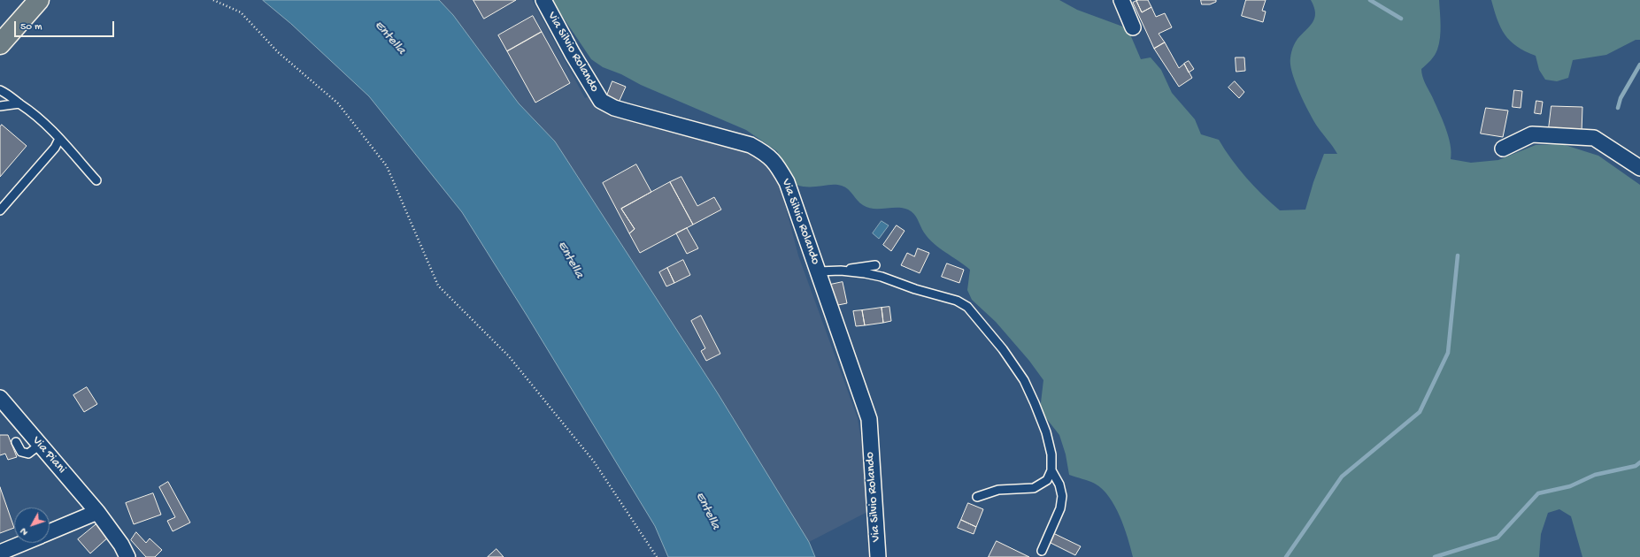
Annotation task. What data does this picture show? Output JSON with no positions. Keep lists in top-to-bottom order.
{
  "streets": {
    "street": ["Via Silvio Rolando", "Via Piani"]
  },
  "water": ["Entella"],
  "scale_bar": "50 m",
  "north": "bottom left"
}
